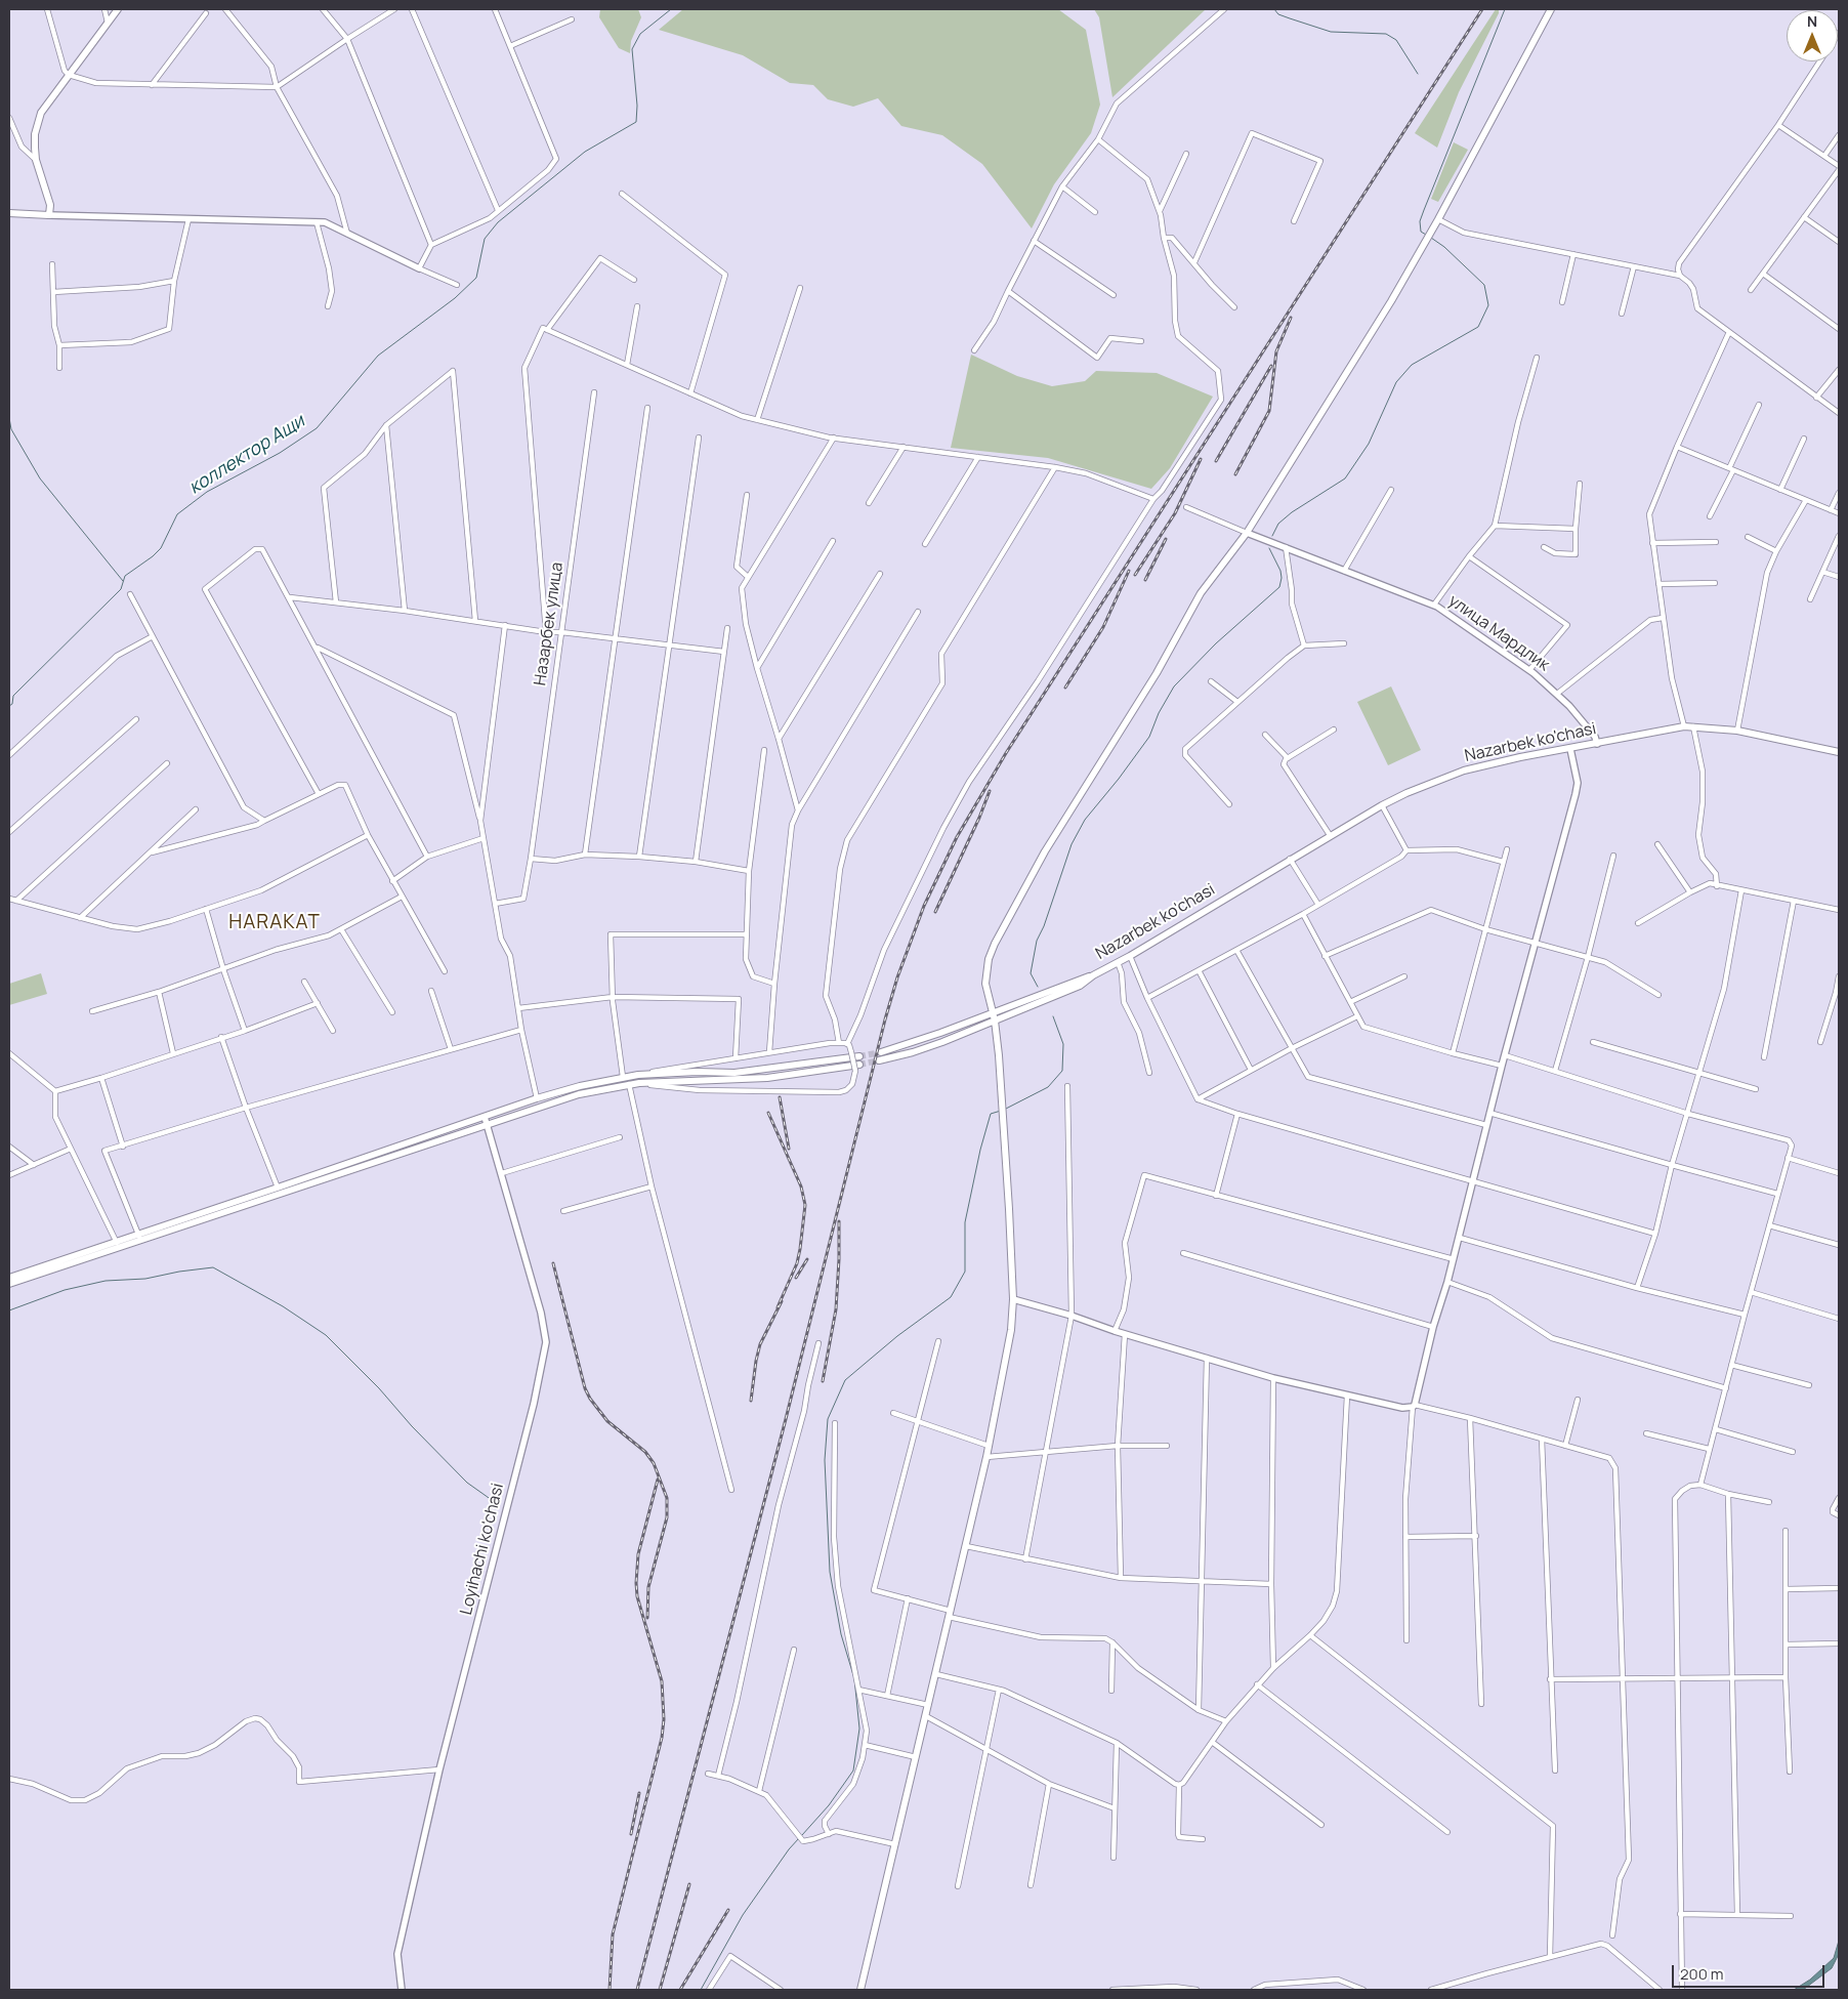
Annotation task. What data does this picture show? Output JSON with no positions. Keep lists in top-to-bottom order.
{
  "streets": {
    "main road": ["Nazarbek ko'chasi"],
    "street": ["Назарбек улица", "улица Мардлик", "Loyihachi ko'chasi"]
  },
  "crossings": [
    ["улица Мардлик", "Nazarbek ko'chasi"]
  ],
  "districts": ["HARAKAT"],
  "water": ["коллектор Ащи"],
  "scale_bar": "200 m",
  "north": "top"
}
